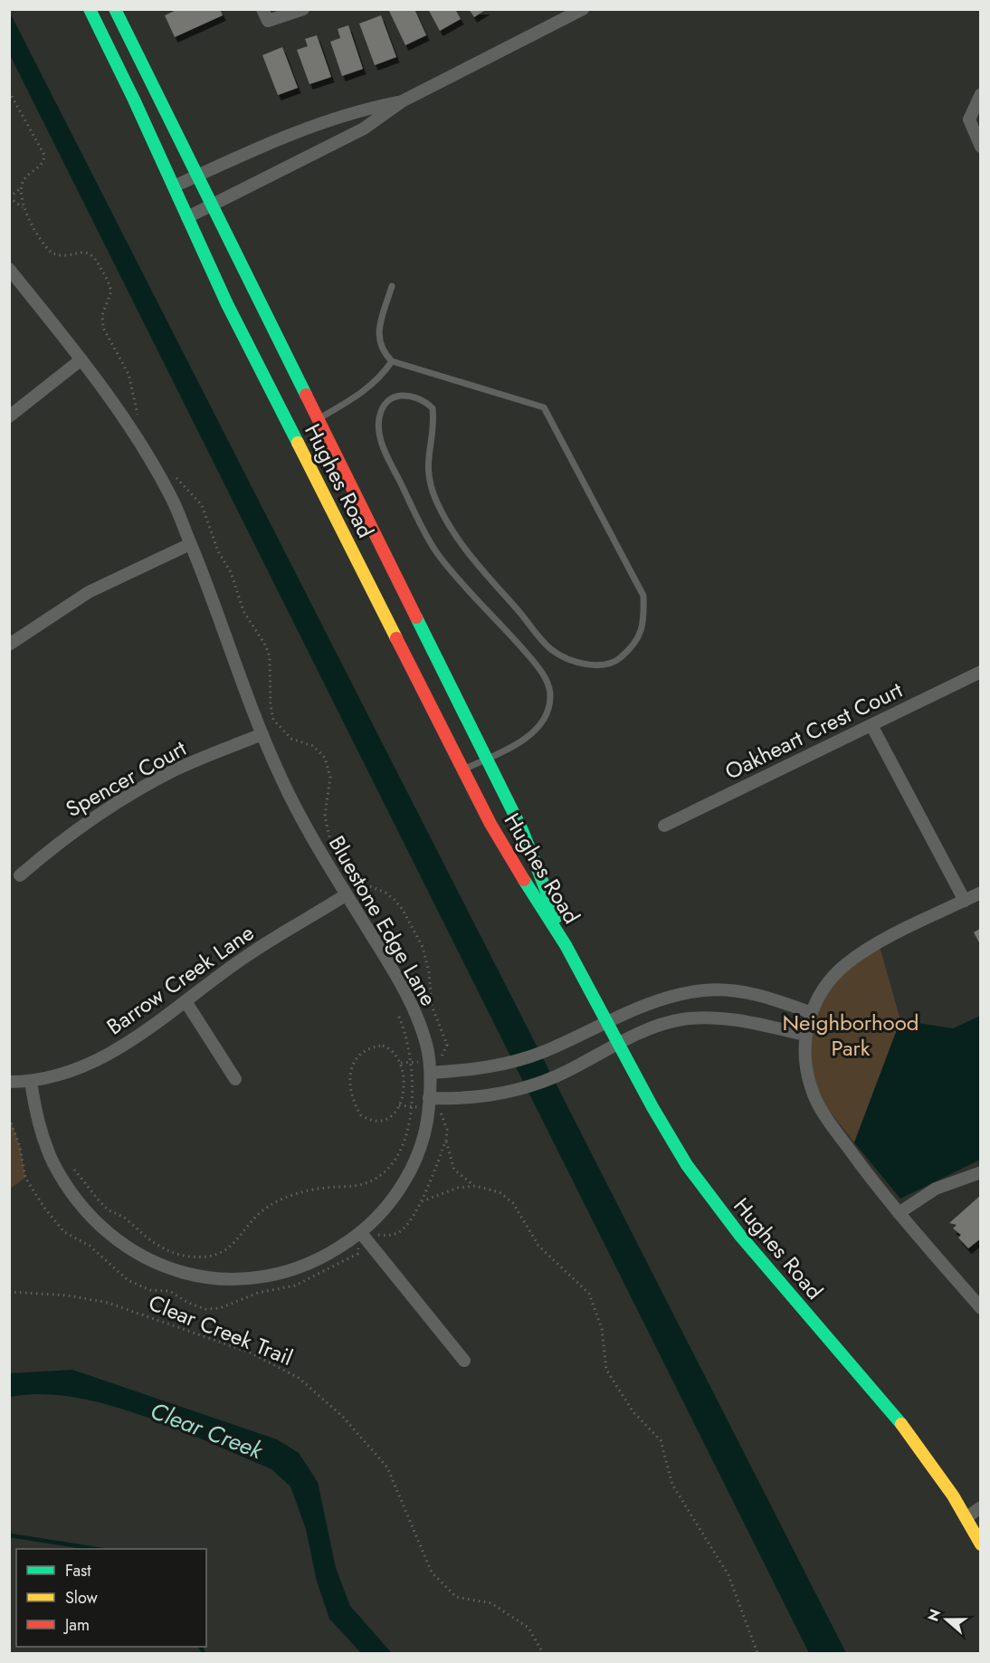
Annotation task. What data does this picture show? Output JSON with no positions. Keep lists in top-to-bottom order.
{
  "streets": {
    "main road": ["Hughes Road"],
    "street": [
      "Oakheart Crest Court",
      "Spencer Court",
      "Bluestone Edge Lane",
      "Barrow Creek Lane"
    ],
    "path": ["Clear Creek Trail"]
  },
  "crossings": [
    ["Spencer Court", "Bluestone Edge Lane"],
    ["Bluestone Edge Lane", "Barrow Creek Lane"]
  ],
  "water": ["Clear Creek"],
  "parks": ["Neighborhood Park"],
  "legend": ["Fast", "Slow", "Jam"],
  "north": "left"
}
